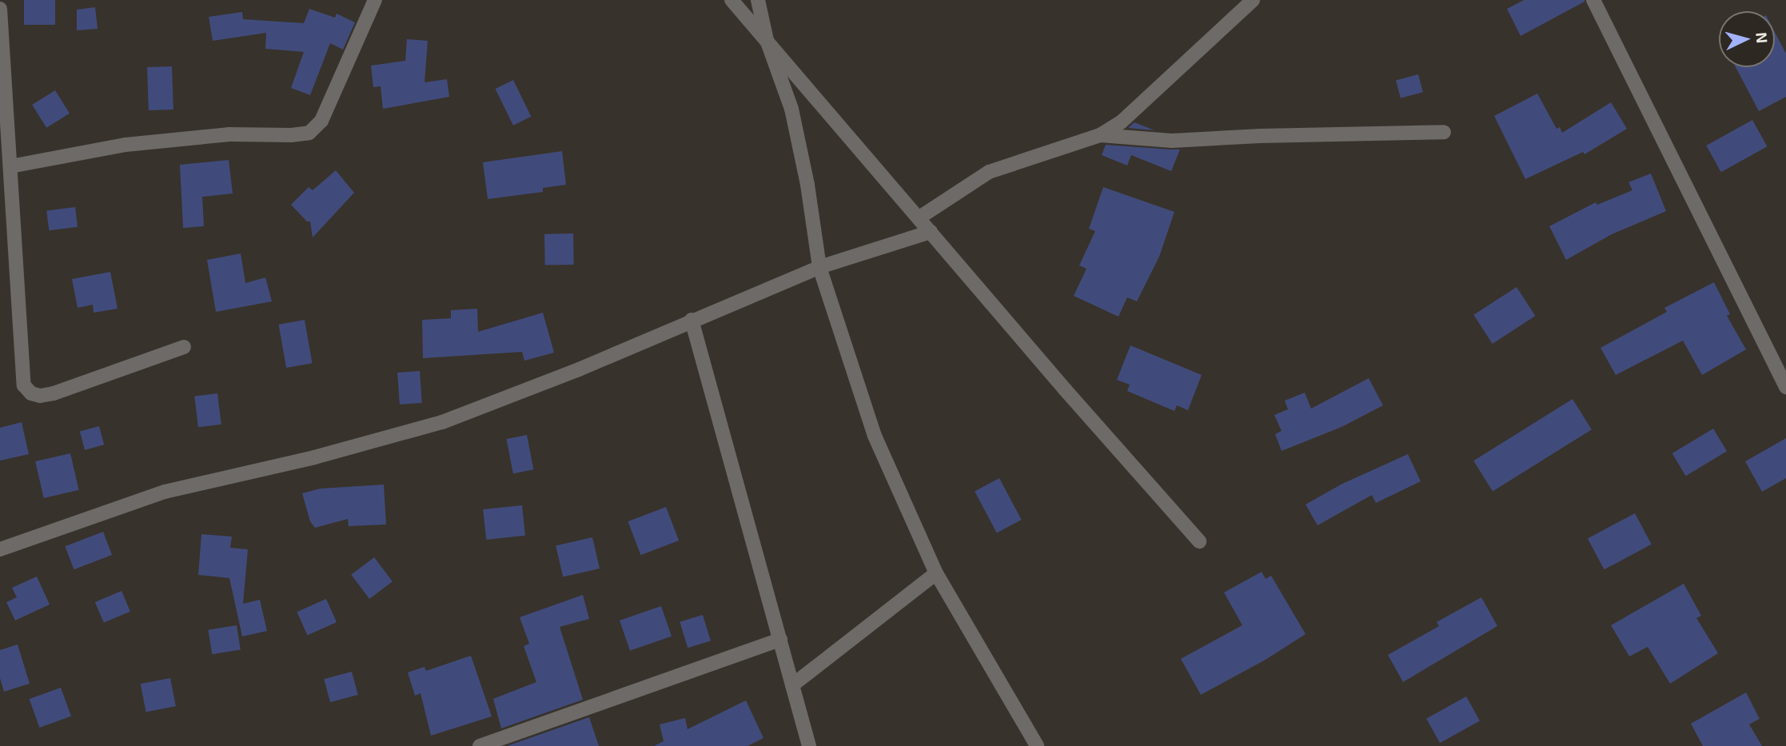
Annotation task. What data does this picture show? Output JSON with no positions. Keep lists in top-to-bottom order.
{
  "north": "right"
}
